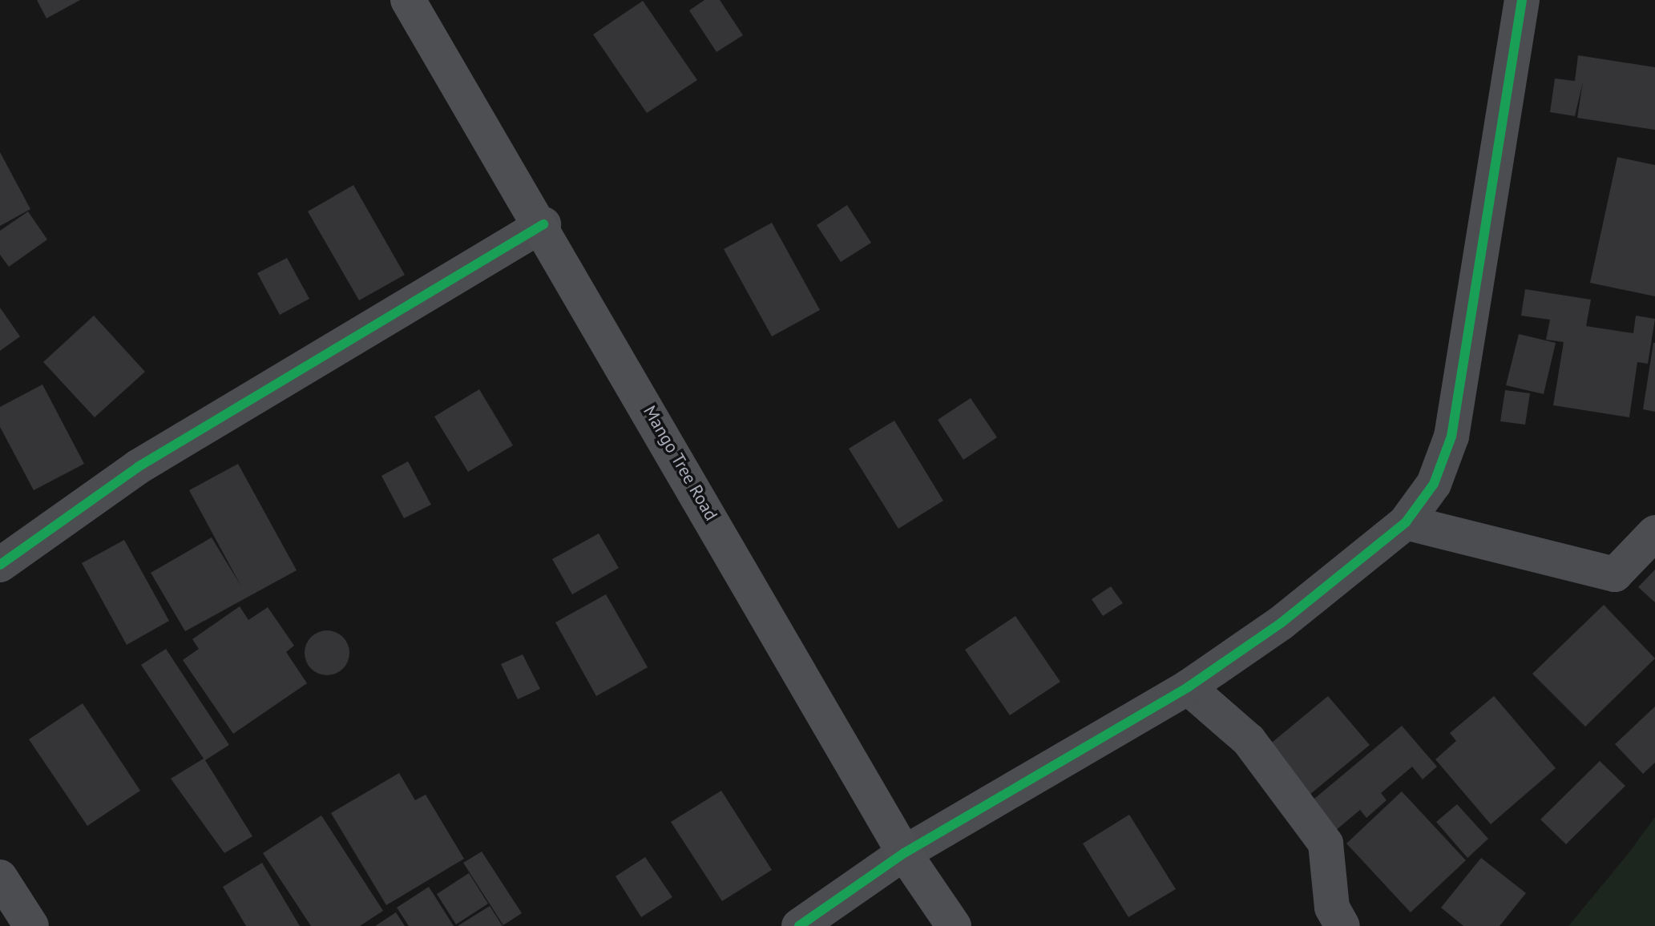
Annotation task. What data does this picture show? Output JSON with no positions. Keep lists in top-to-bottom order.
{
  "streets": {
    "main road": ["Mango Tree Road"]
  }
}
